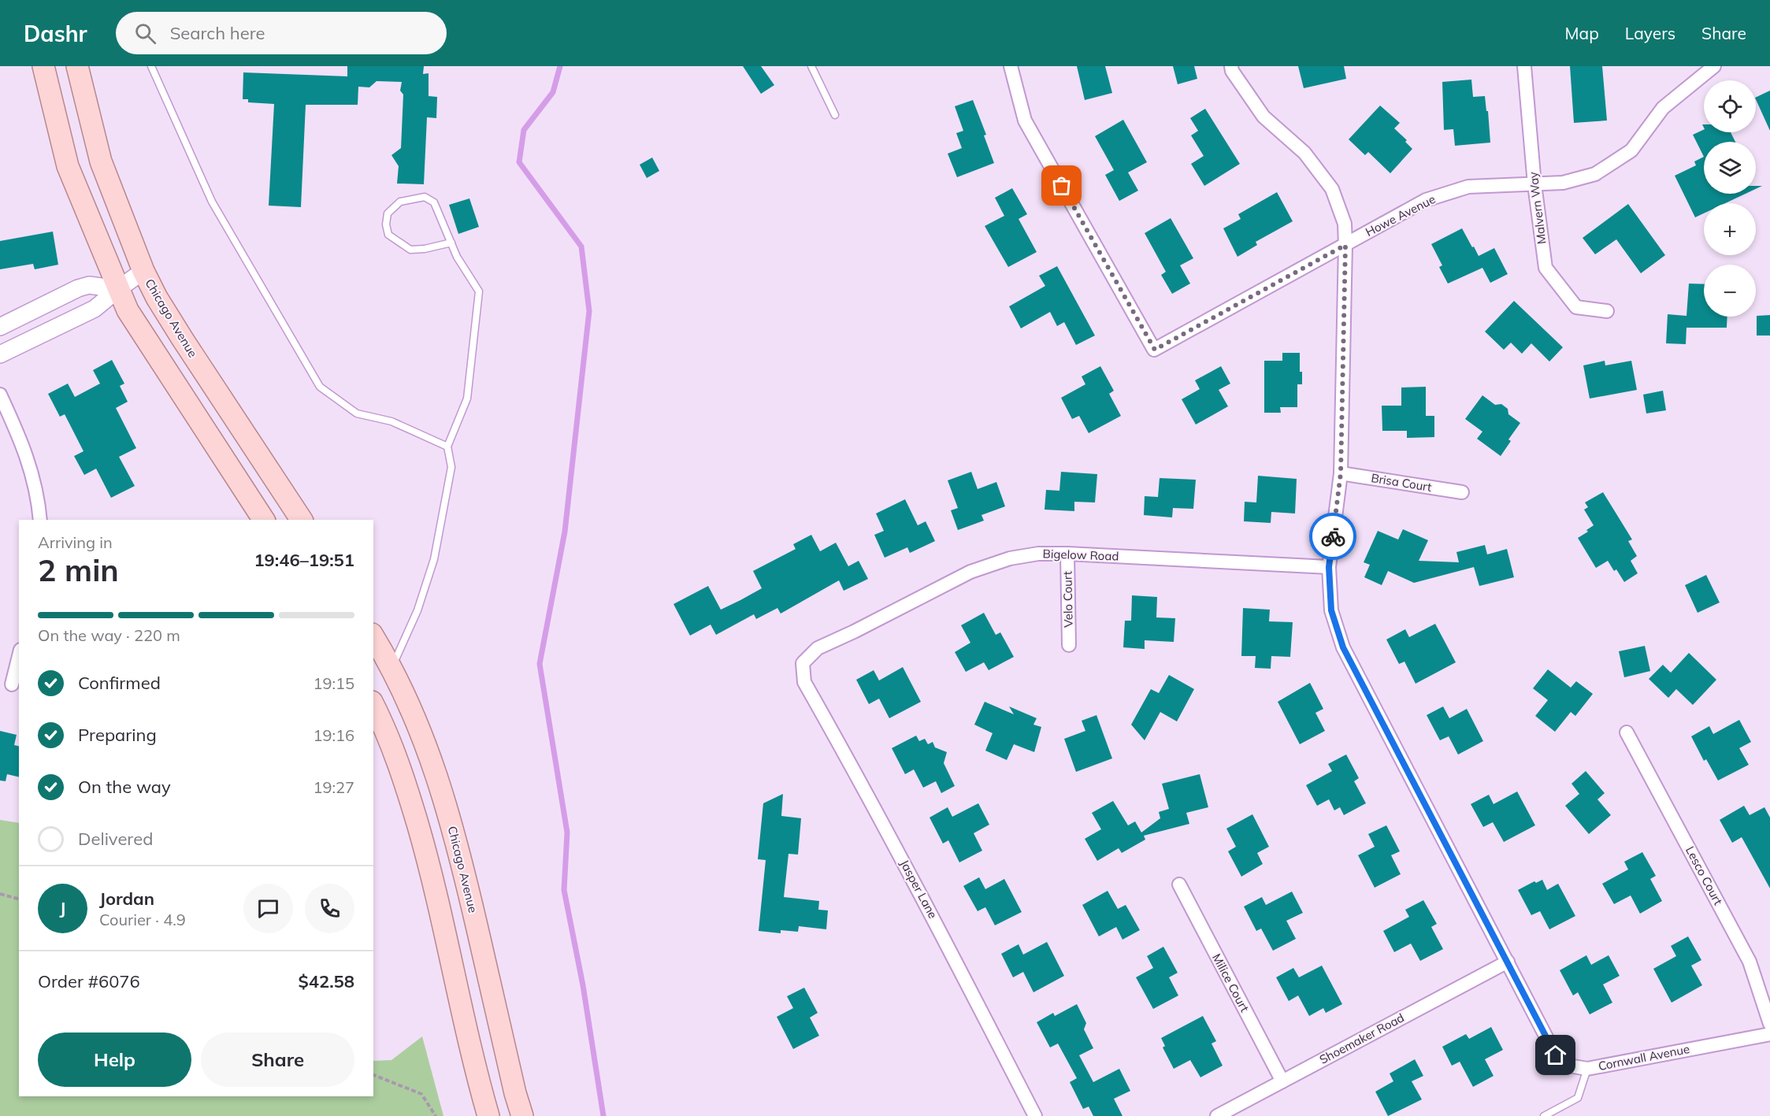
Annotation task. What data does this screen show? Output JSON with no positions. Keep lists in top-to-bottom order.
{
  "streets": {
    "main road": ["Chicago Avenue"],
    "street": [
      "Malvern Way",
      "Howe Avenue",
      "Brisa Court",
      "Bigelow Road",
      "Velo Court",
      "Lesco Court",
      "Jasper Lane",
      "Milice Court",
      "Shoemaker Road",
      "Cornwall Avenue"
    ]
  },
  "crossings": [
    ["Malvern Way", "Howe Avenue"],
    ["Howe Avenue", "Cornwall Avenue"],
    ["Brisa Court", "Cornwall Avenue"],
    ["Bigelow Road", "Velo Court"],
    ["Bigelow Road", "Jasper Lane"],
    ["Bigelow Road", "Cornwall Avenue"],
    ["Milice Court", "Shoemaker Road"],
    ["Shoemaker Road", "Cornwall Avenue"]
  ],
  "page": {
    "header": "Dashr",
    "search": "Search here",
    "nav": ["Map", "Layers", "Share"],
    "map_buttons": ["+", "−"],
    "heading": ["2 min", "Arriving in", "19:46–19:51"],
    "panel": [
      "Jordan",
      "Courier · 4.9",
      "Order #6076",
      "$42.58"
    ],
    "bar": "On the way · 220 m",
    "list": [
      ["Confirmed", "19:15"],
      ["Preparing", "19:16"],
      ["On the way", "19:27"],
      "Delivered"
    ],
    "round": "J",
    "buttons": ["Help", "Share"]
  }
}
